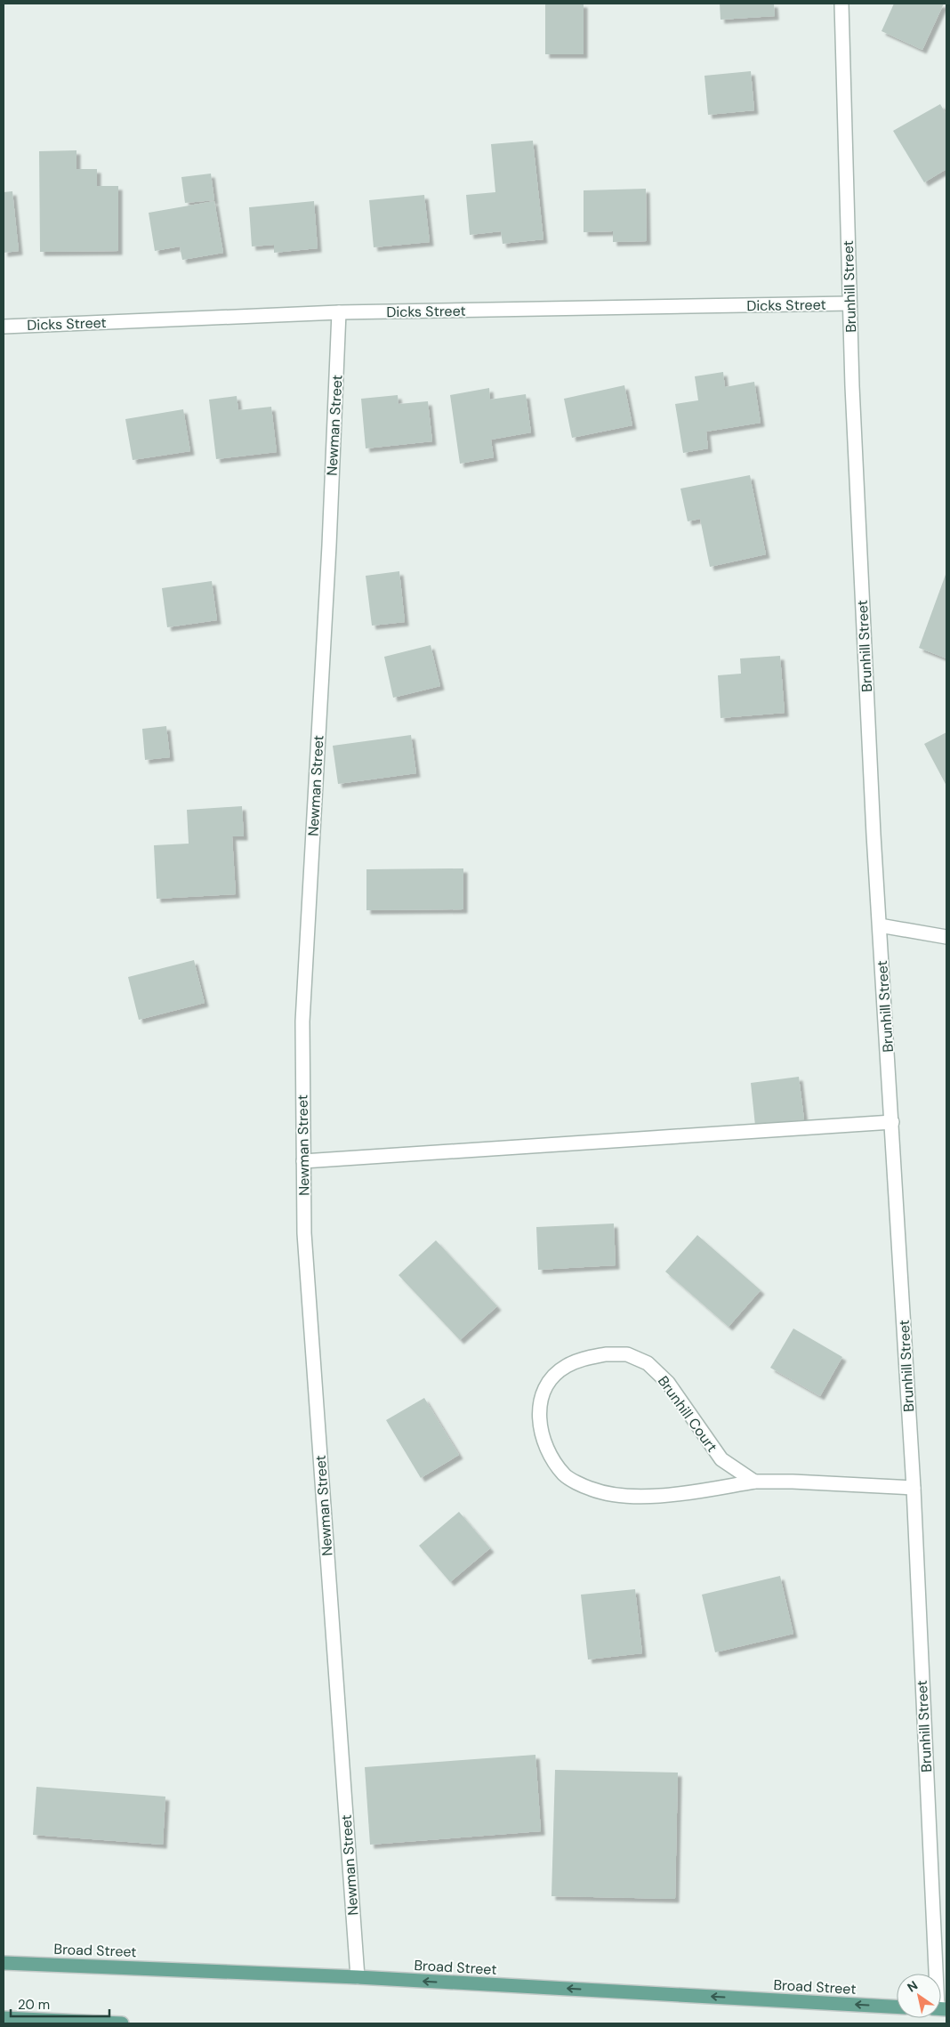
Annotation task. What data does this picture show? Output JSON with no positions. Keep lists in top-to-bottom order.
{
  "streets": {
    "main road": ["Broad Street"],
    "street": [
      "Brunhill Street",
      "Dicks Street",
      "Newman Street",
      "Brunhill Court"
    ]
  },
  "crossings": [
    ["Brunhill Street", "Dicks Street"],
    ["Brunhill Street", "Brunhill Court"],
    ["Dicks Street", "Newman Street"],
    ["Newman Street", "Broad Street"]
  ],
  "one_way": ["Broad Street"],
  "scale_bar": "20 m",
  "north": "top left"
}
